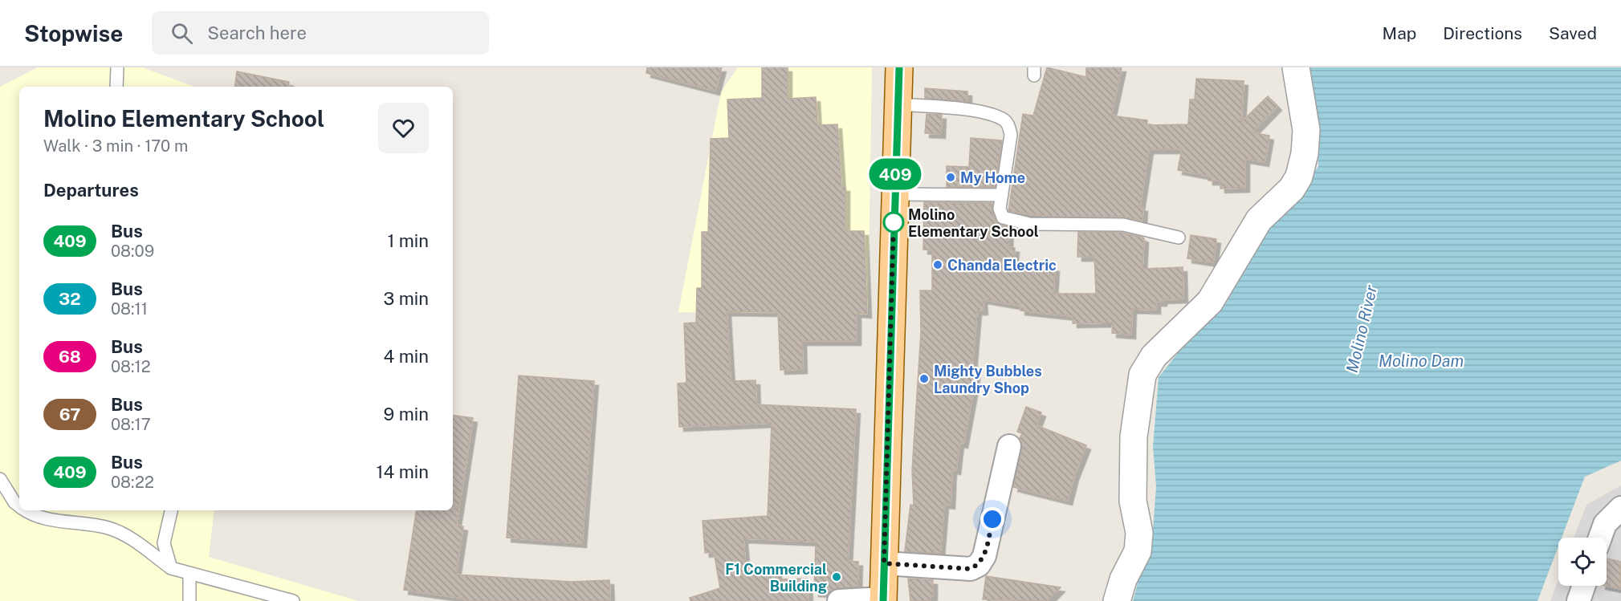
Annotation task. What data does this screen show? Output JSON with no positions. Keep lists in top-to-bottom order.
{
  "water": ["Molino River", "Molino Dam"],
  "places": [
    "My Home",
    "Molino Elementary School",
    "Chanda Electric",
    "Mighty Bubbles Laundry Shop",
    "F1 Commercial Building"
  ],
  "lines": ["bus line 409"],
  "page": {
    "header": "Stopwise",
    "search": "Search here",
    "nav": ["Map", "Directions", "Saved"],
    "on_map": "409",
    "heading": [
      ["Molino Elementary School", "Walk · 3 min · 170 m"],
      "Departures"
    ],
    "list": [
      {
        "mark": "409",
        "name": "Bus",
        "note": "08:09",
        "value": "1 min"
      },
      {
        "mark": "32",
        "name": "Bus",
        "note": "08:11",
        "value": "3 min"
      },
      {
        "mark": "68",
        "name": "Bus",
        "note": "08:12",
        "value": "4 min"
      },
      {
        "mark": "67",
        "name": "Bus",
        "note": "08:17",
        "value": "9 min"
      },
      {
        "mark": "409",
        "name": "Bus",
        "note": "08:22",
        "value": "14 min"
      }
    ]
  }
}
